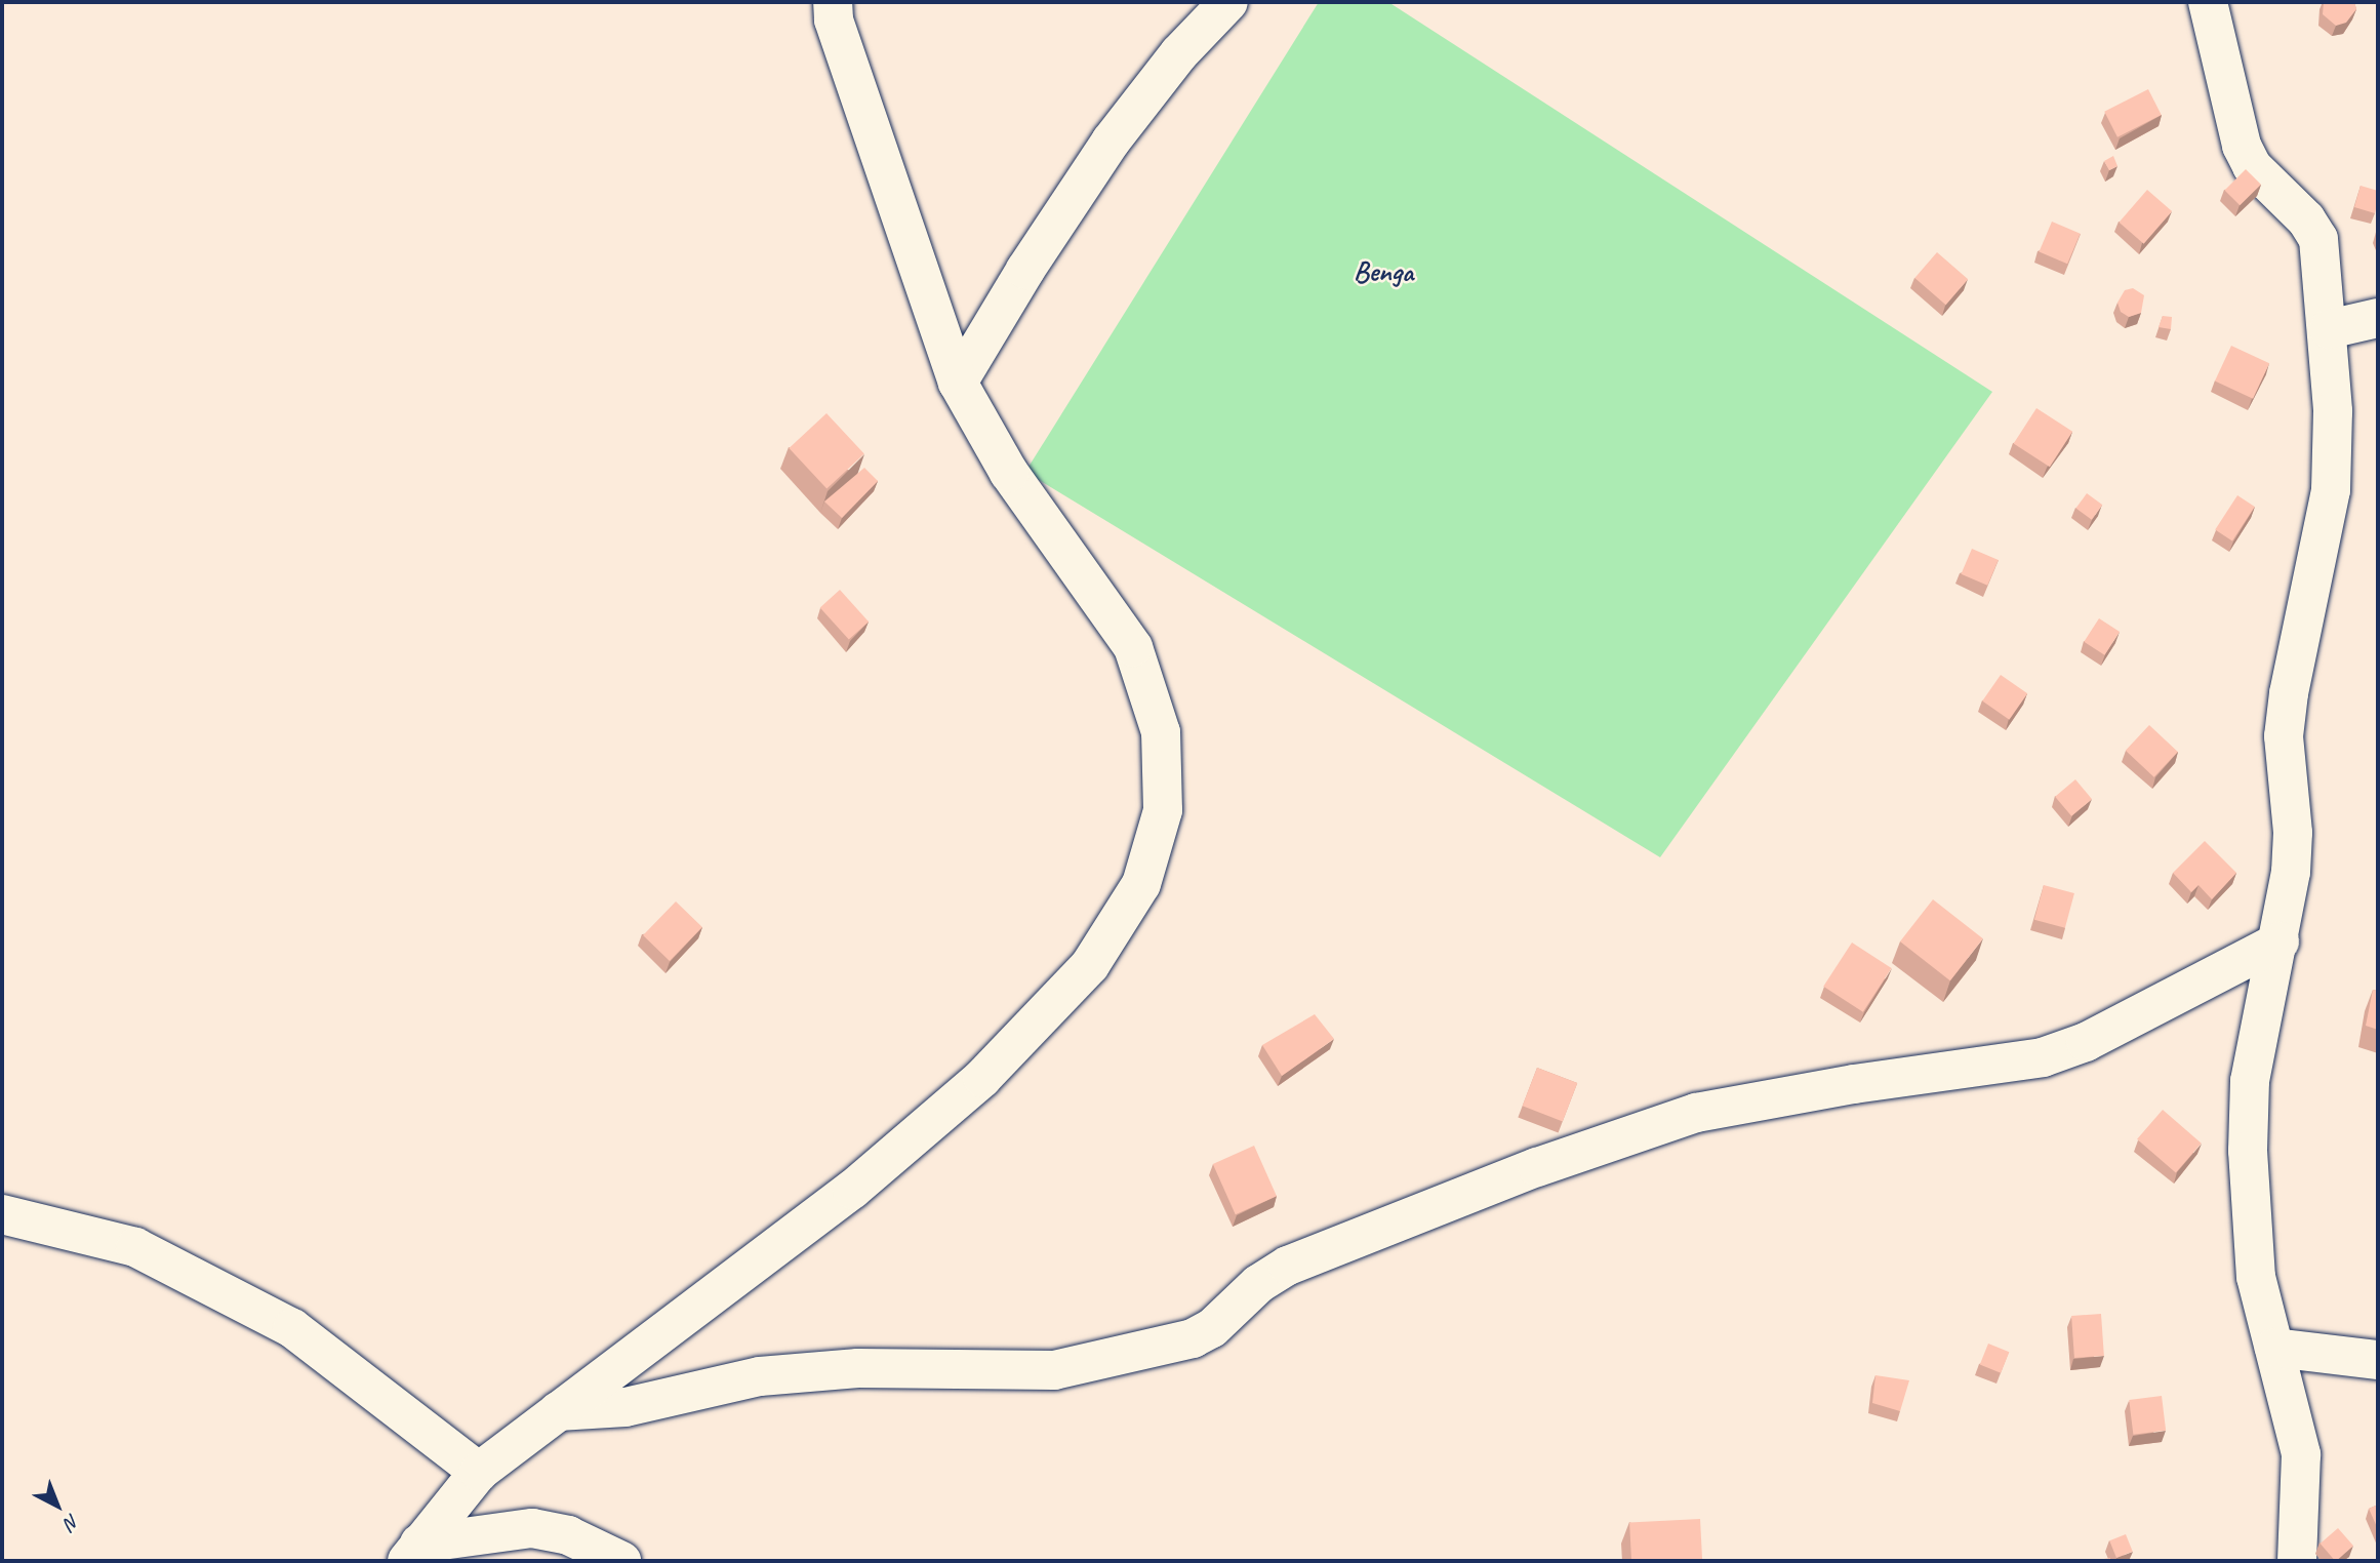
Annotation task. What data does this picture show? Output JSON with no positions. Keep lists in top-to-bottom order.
{
  "districts": ["Benga"],
  "north": "bottom right"
}
